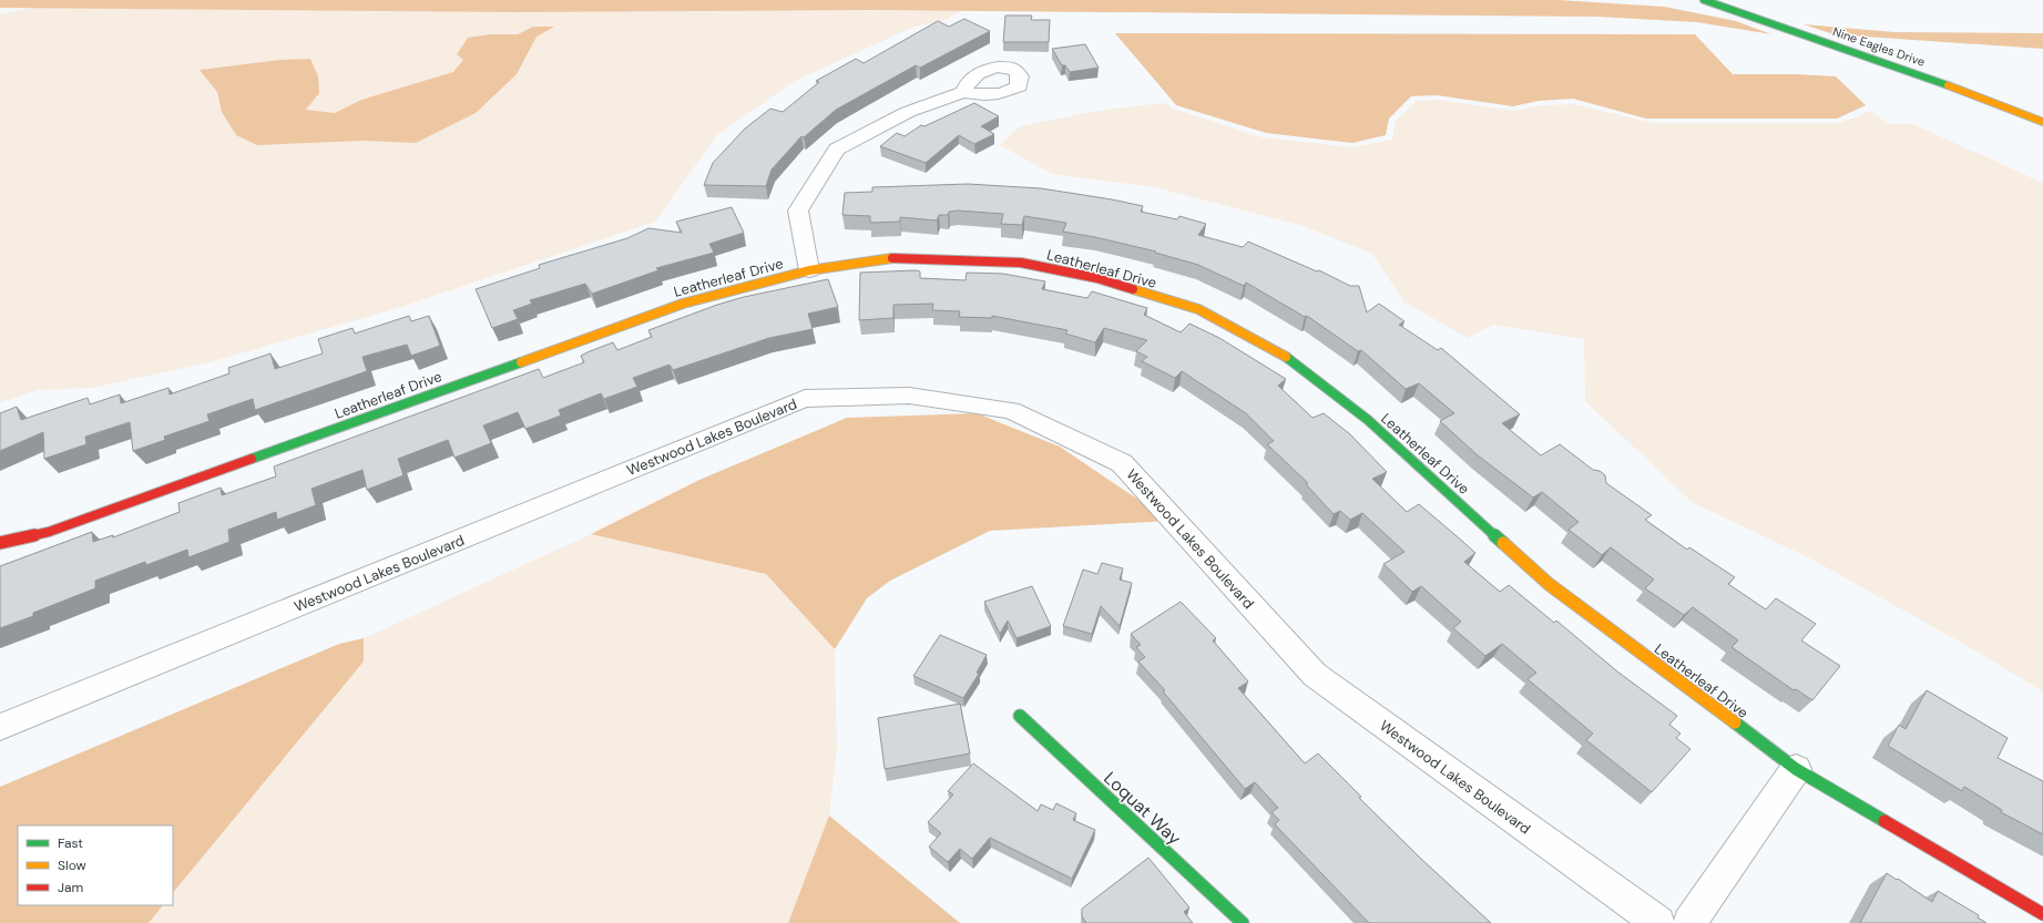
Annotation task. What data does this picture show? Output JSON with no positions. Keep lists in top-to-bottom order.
{
  "streets": {
    "street": [
      "Nine Eagles Drive",
      "Leatherleaf Drive",
      "Westwood Lakes Boulevard",
      "Loquat Way"
    ]
  },
  "legend": ["Fast", "Slow", "Jam"]
}
